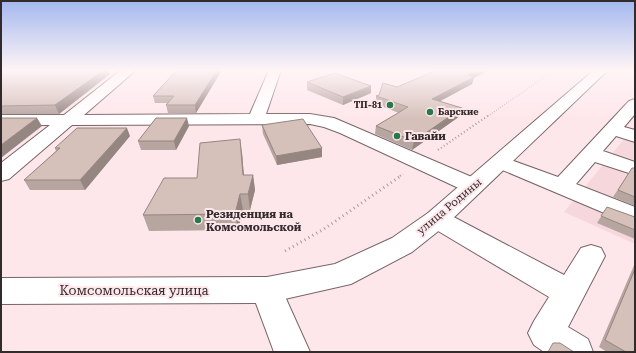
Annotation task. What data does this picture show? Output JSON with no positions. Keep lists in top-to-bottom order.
{
  "streets": {
    "street": ["улица Родины", "Комсомольская улица"]
  },
  "crossings": [
    ["улица Родины", "Комсомольская улица"]
  ],
  "places": [
    "ТП-81",
    "Барские",
    "Гавайи",
    "Резиденция на Комсомольской"
  ]
}
